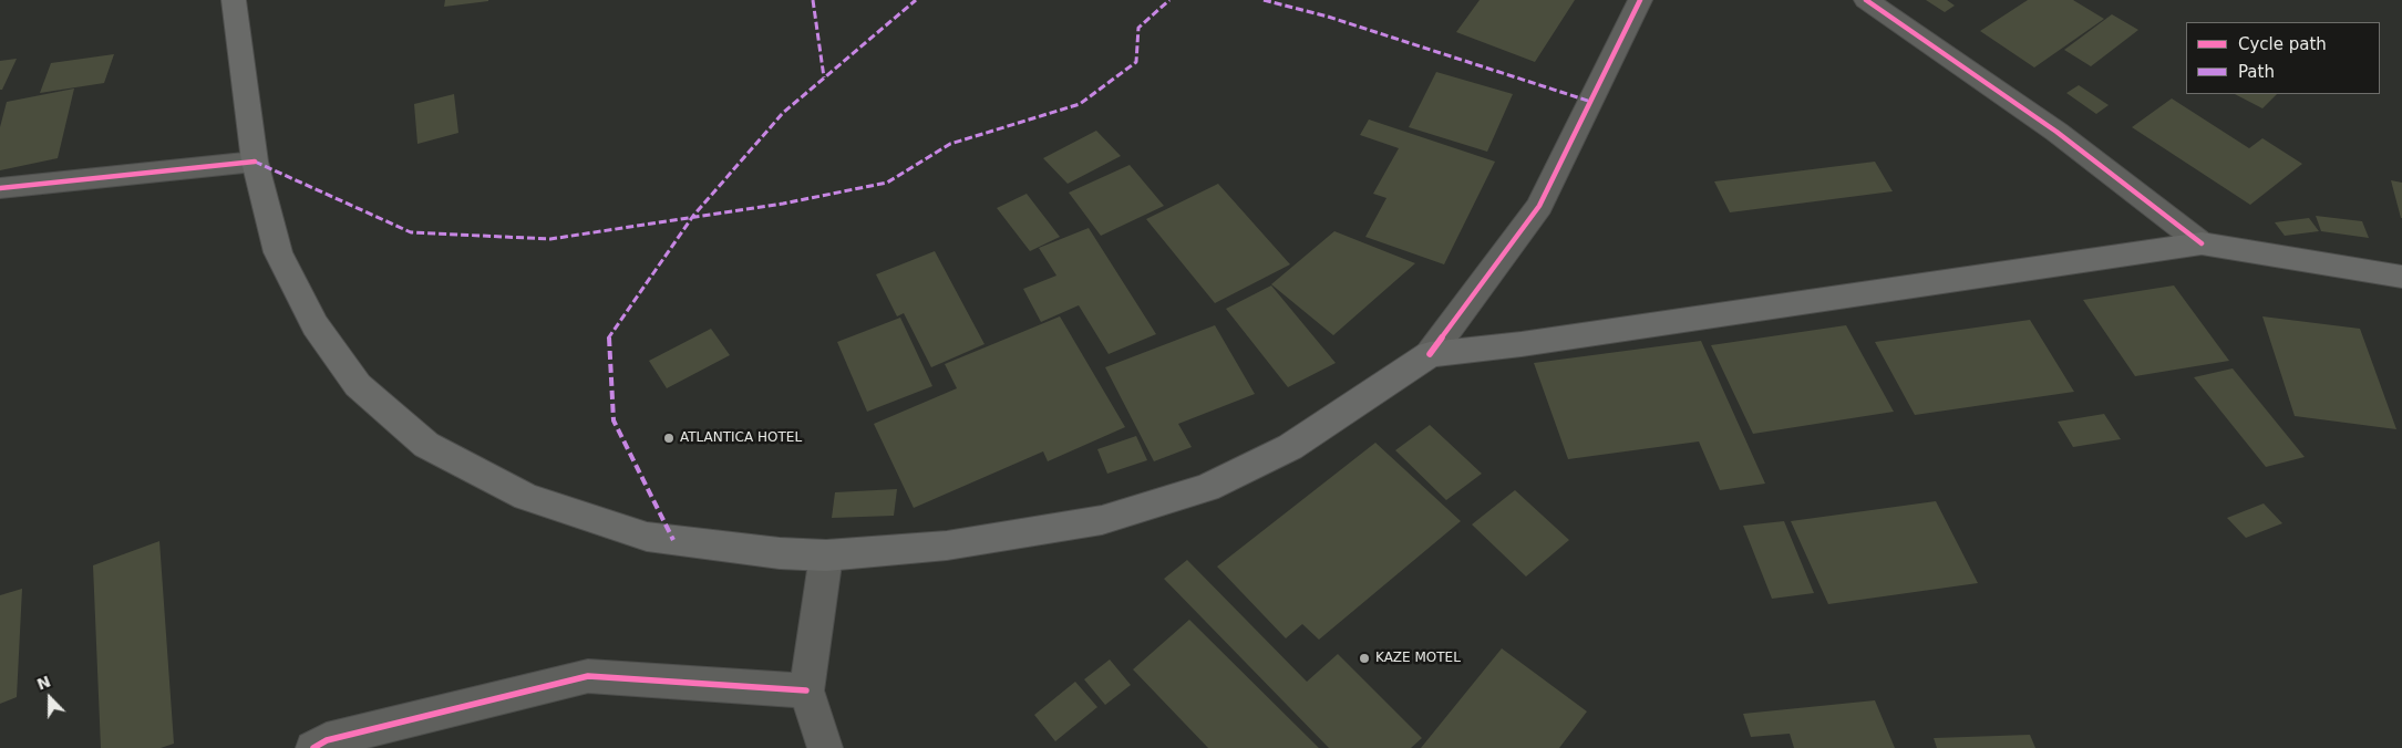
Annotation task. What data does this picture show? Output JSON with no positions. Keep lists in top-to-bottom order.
{
  "places": ["ATLANTICA HOTEL", "KAZE MOTEL"],
  "legend": ["Cycle path", "Path"],
  "north": "top"
}
